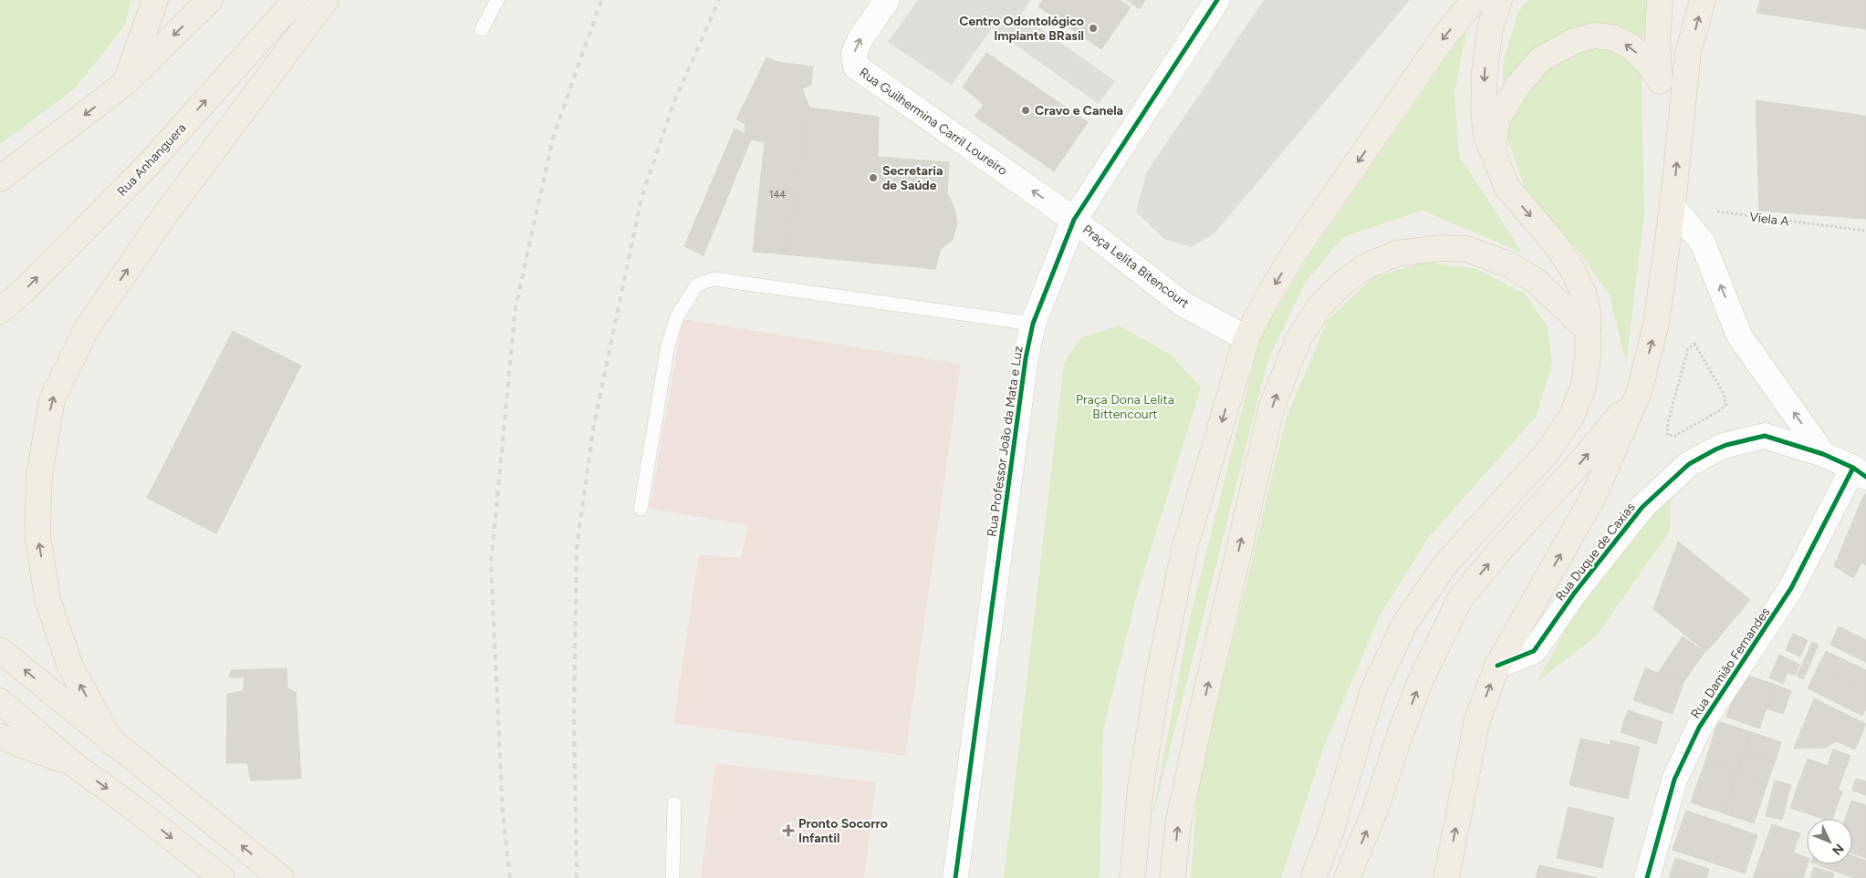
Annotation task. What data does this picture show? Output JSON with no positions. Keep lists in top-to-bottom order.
{
  "streets": {
    "main road": ["Rua Anhanguera"],
    "street": [
      "Rua Guilhermina Carril Loureiro",
      "Praça Lelita Bitencourt",
      "Rua Professor João da Mata e Luz",
      "Rua Duque de Caxias",
      "Rua Damião Fernandes"
    ],
    "path": ["Viela A"]
  },
  "crossings": [
    ["Rua Guilhermina Carril Loureiro", "Praça Lelita Bitencourt"],
    ["Rua Guilhermina Carril Loureiro", "Rua Professor João da Mata e Luz"],
    ["Praça Lelita Bitencourt", "Rua Professor João da Mata e Luz"],
    ["Rua Duque de Caxias", "Rua Damião Fernandes"]
  ],
  "one_way": ["Rua Guilhermina Carril Loureiro"],
  "parks": ["Praça Dona Lelita Bittencourt"],
  "places": {
    "other": ["Centro Odontológico Implante BRasil", "Cravo e Canela", "Secretaria de Saúde"],
    "health": ["Pronto Socorro Infantil"]
  },
  "house_numbers": ["144"],
  "north": "bottom right"
}
